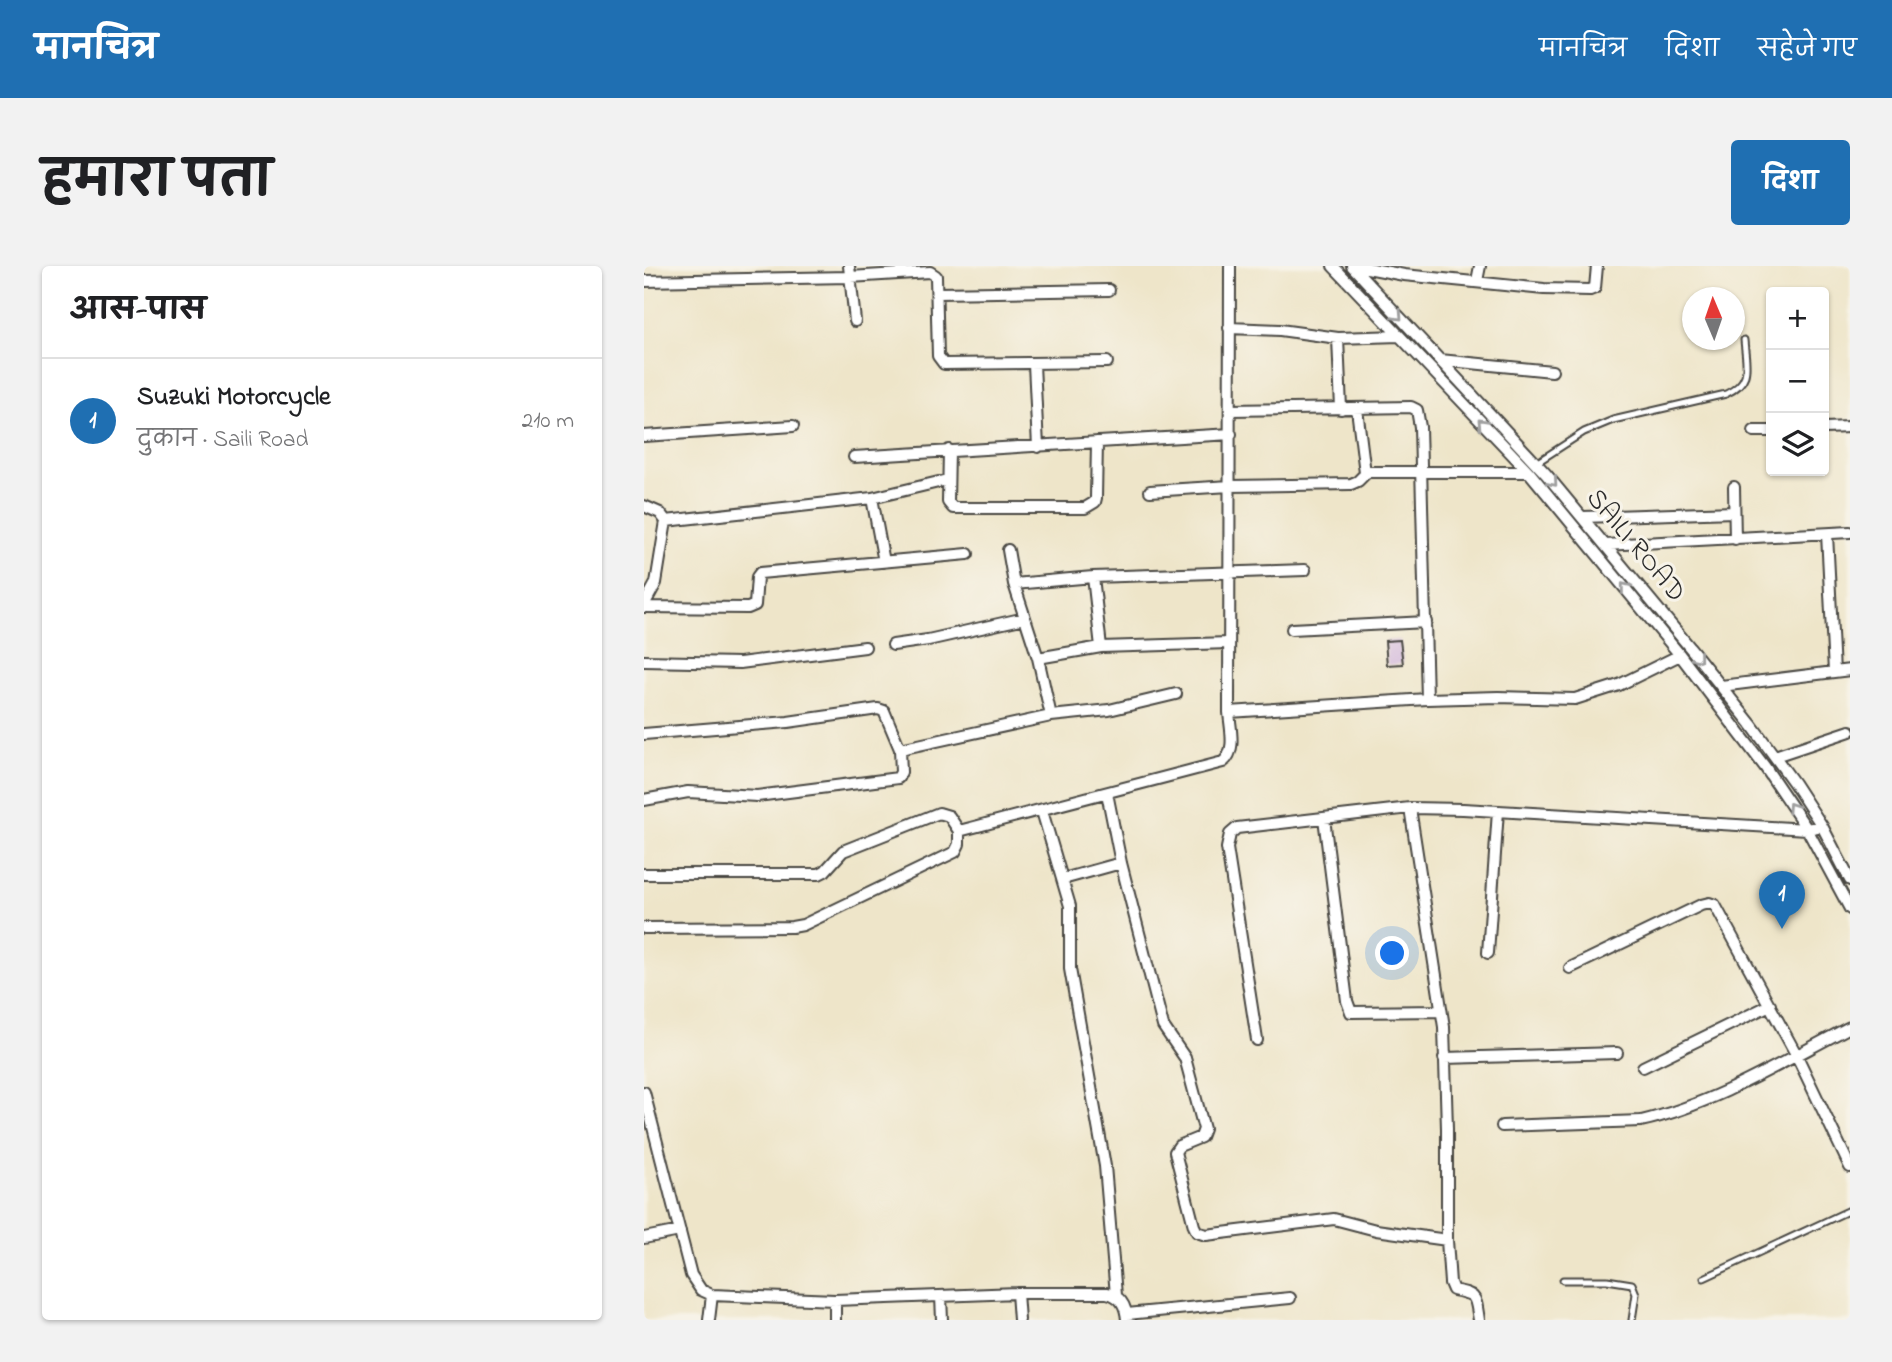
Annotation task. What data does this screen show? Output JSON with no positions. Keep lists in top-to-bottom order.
{
  "streets": {
    "street": ["SAILI ROAD"]
  },
  "north": "top",
  "page": {
    "header": "मानचित्र",
    "nav": ["मानचित्र", "दिशा", "सहेजे गए"],
    "title": "हमारा पता",
    "buttons": "दिशा",
    "heading": "आस-पास",
    "map_buttons": ["+", "−"],
    "list": [
      {
        "mark": "1",
        "name": "Suzuki Motorcycle",
        "note": "दुकान · Saili Road",
        "value": "210 m"
      }
    ],
    "pins": "1"
  }
}
